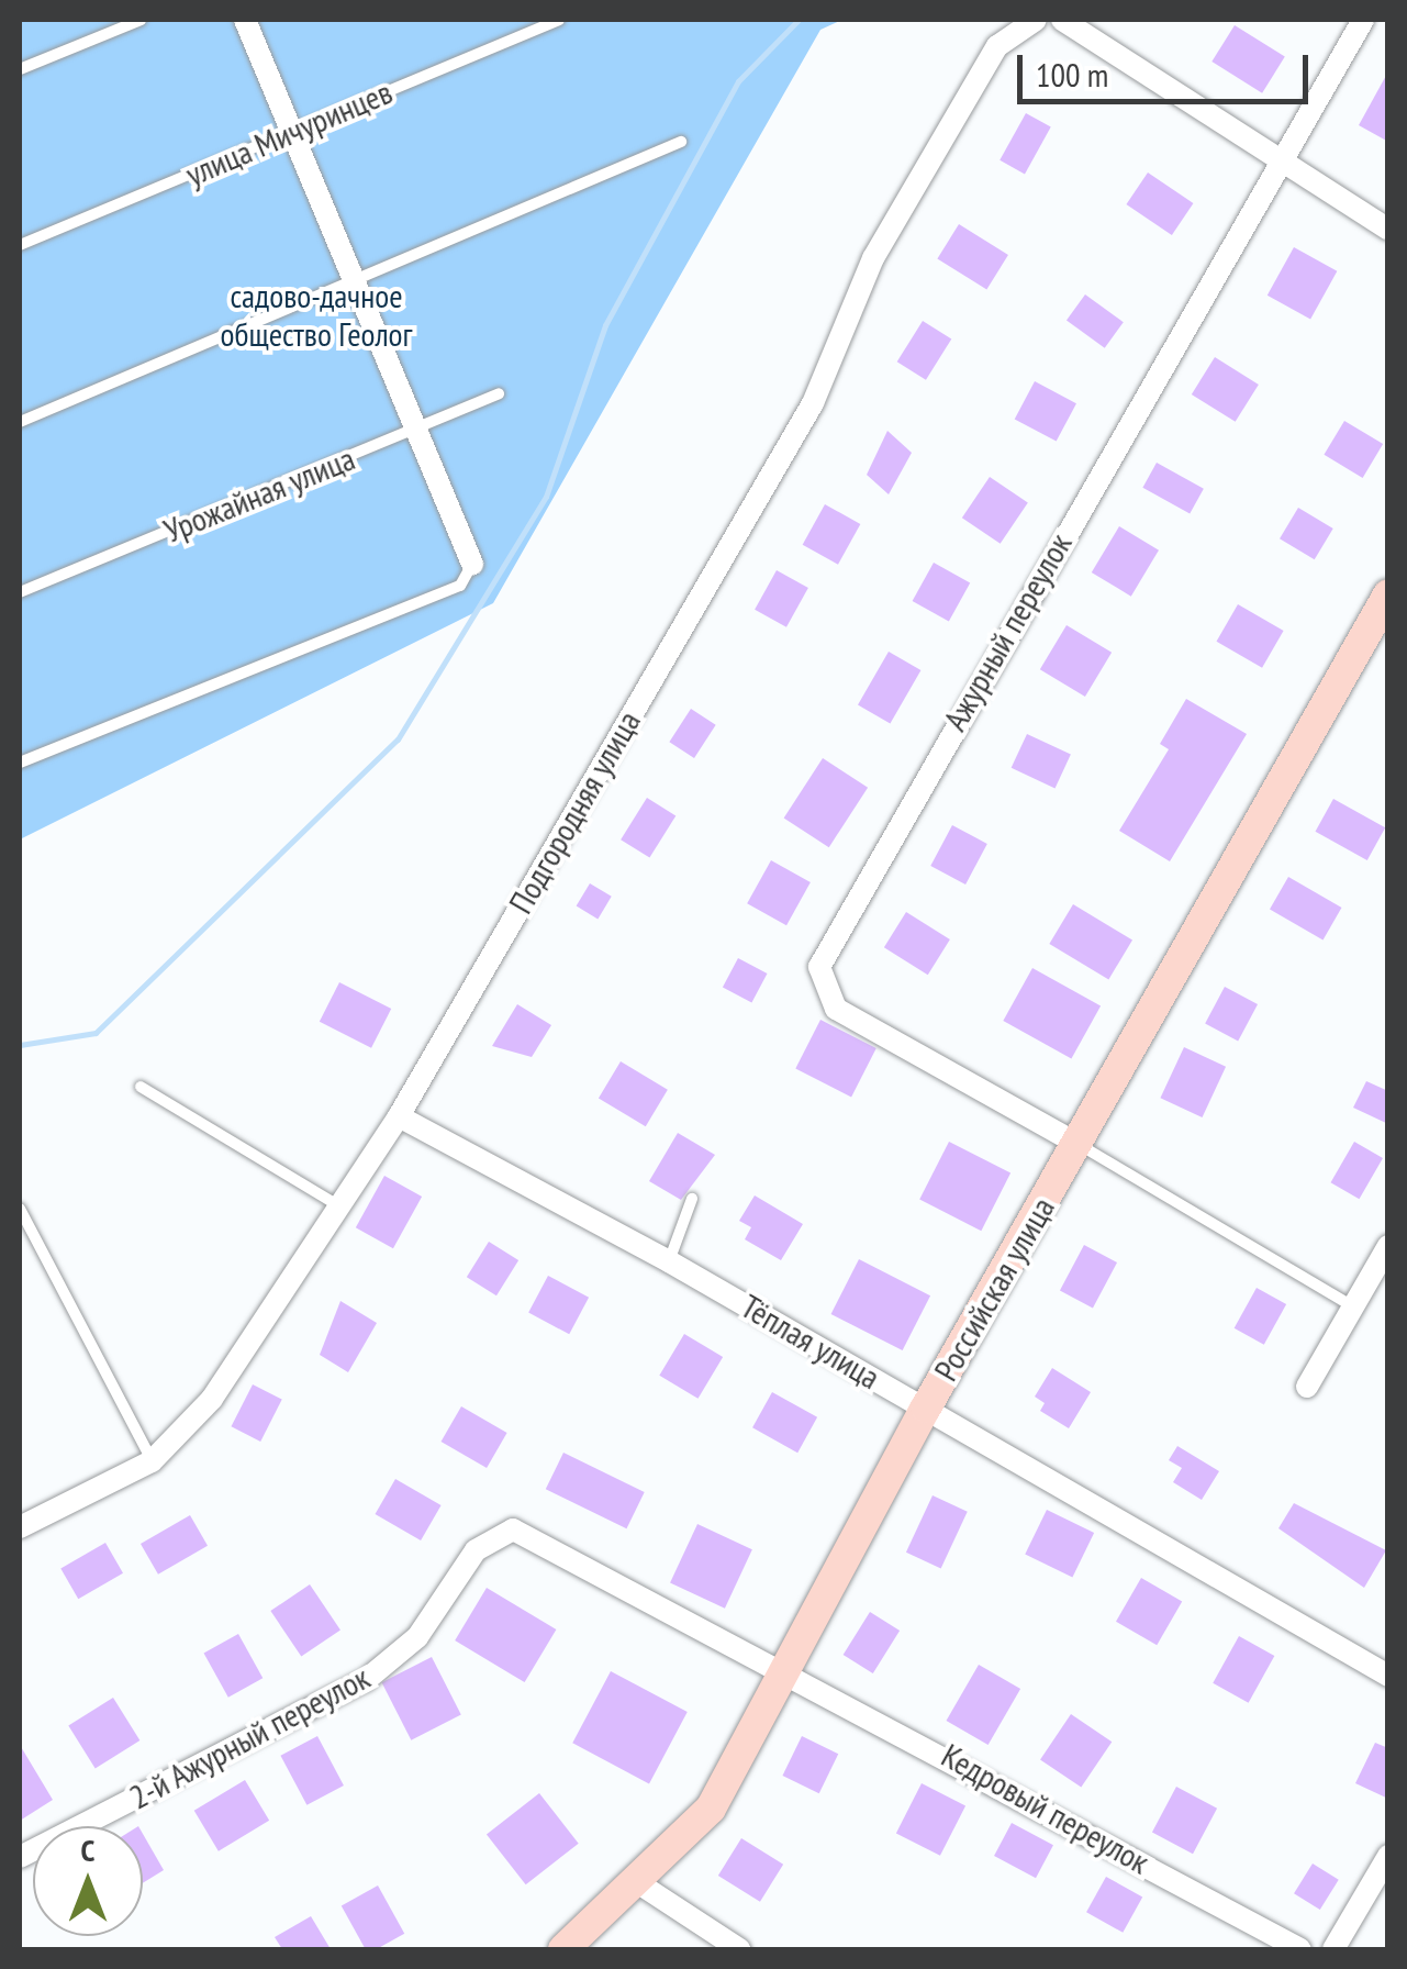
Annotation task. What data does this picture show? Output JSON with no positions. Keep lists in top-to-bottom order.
{
  "streets": {
    "street": [
      "Ажурный переулок",
      "Подгородняя улица",
      "Российская улица",
      "Тёплая улица",
      "2-й Ажурный переулок",
      "Кедровый переулок"
    ],
    "lane": ["улица Мичуринцев", "Урожайная улица"]
  },
  "crossings": [
    ["Ажурный переулок", "Российская улица"],
    ["Подгородняя улица", "Тёплая улица"],
    ["Российская улица", "Тёплая улица"],
    ["Российская улица", "2-й Ажурный переулок"],
    ["Российская улица", "Кедровый переулок"],
    ["2-й Ажурный переулок", "Кедровый переулок"]
  ],
  "parks": ["садово-дачное общество Геолог"],
  "scale_bar": "100 m",
  "north": "top"
}
